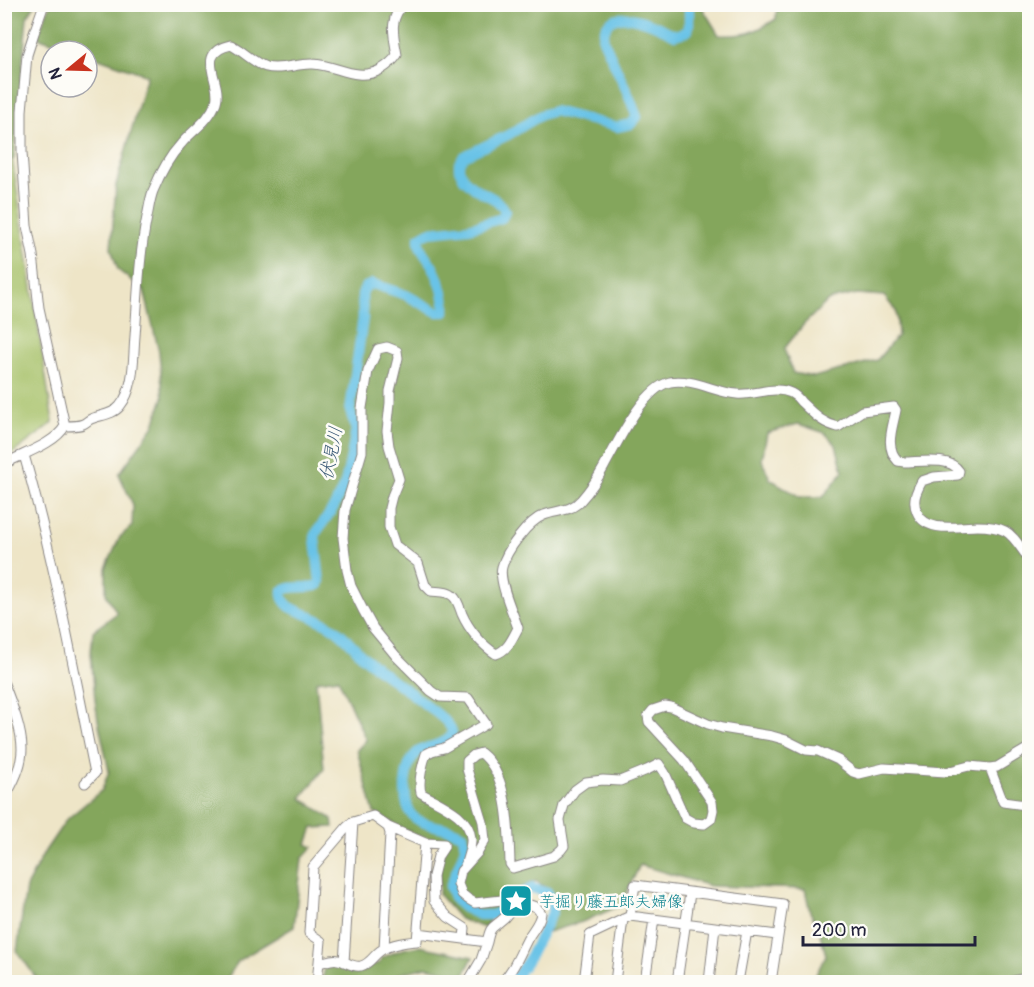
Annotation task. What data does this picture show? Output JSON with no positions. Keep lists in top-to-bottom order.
{
  "water": ["伏見川"],
  "places": {
    "place": ["芋掘り藤五郎夫婦像"]
  },
  "scale_bar": "200 m",
  "north": "left"
}
